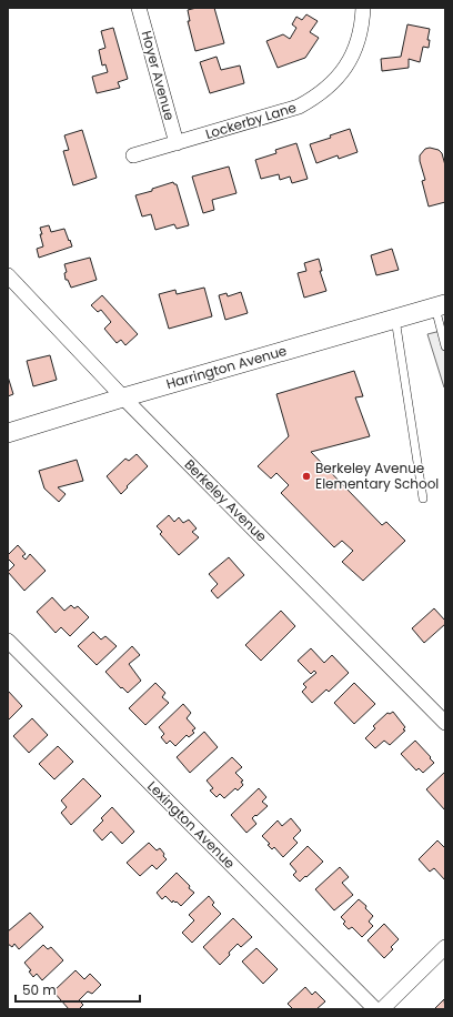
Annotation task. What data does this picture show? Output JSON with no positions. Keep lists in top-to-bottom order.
{
  "streets": {
    "street": [
      "Hoyer Avenue",
      "Lockerby Lane",
      "Harrington Avenue",
      "Berkeley Avenue",
      "Lexington Avenue"
    ]
  },
  "crossings": [
    ["Hoyer Avenue", "Lockerby Lane"],
    ["Harrington Avenue", "Berkeley Avenue"]
  ],
  "places": ["Berkeley Avenue Elementary School"],
  "scale_bar": "50 m"
}
